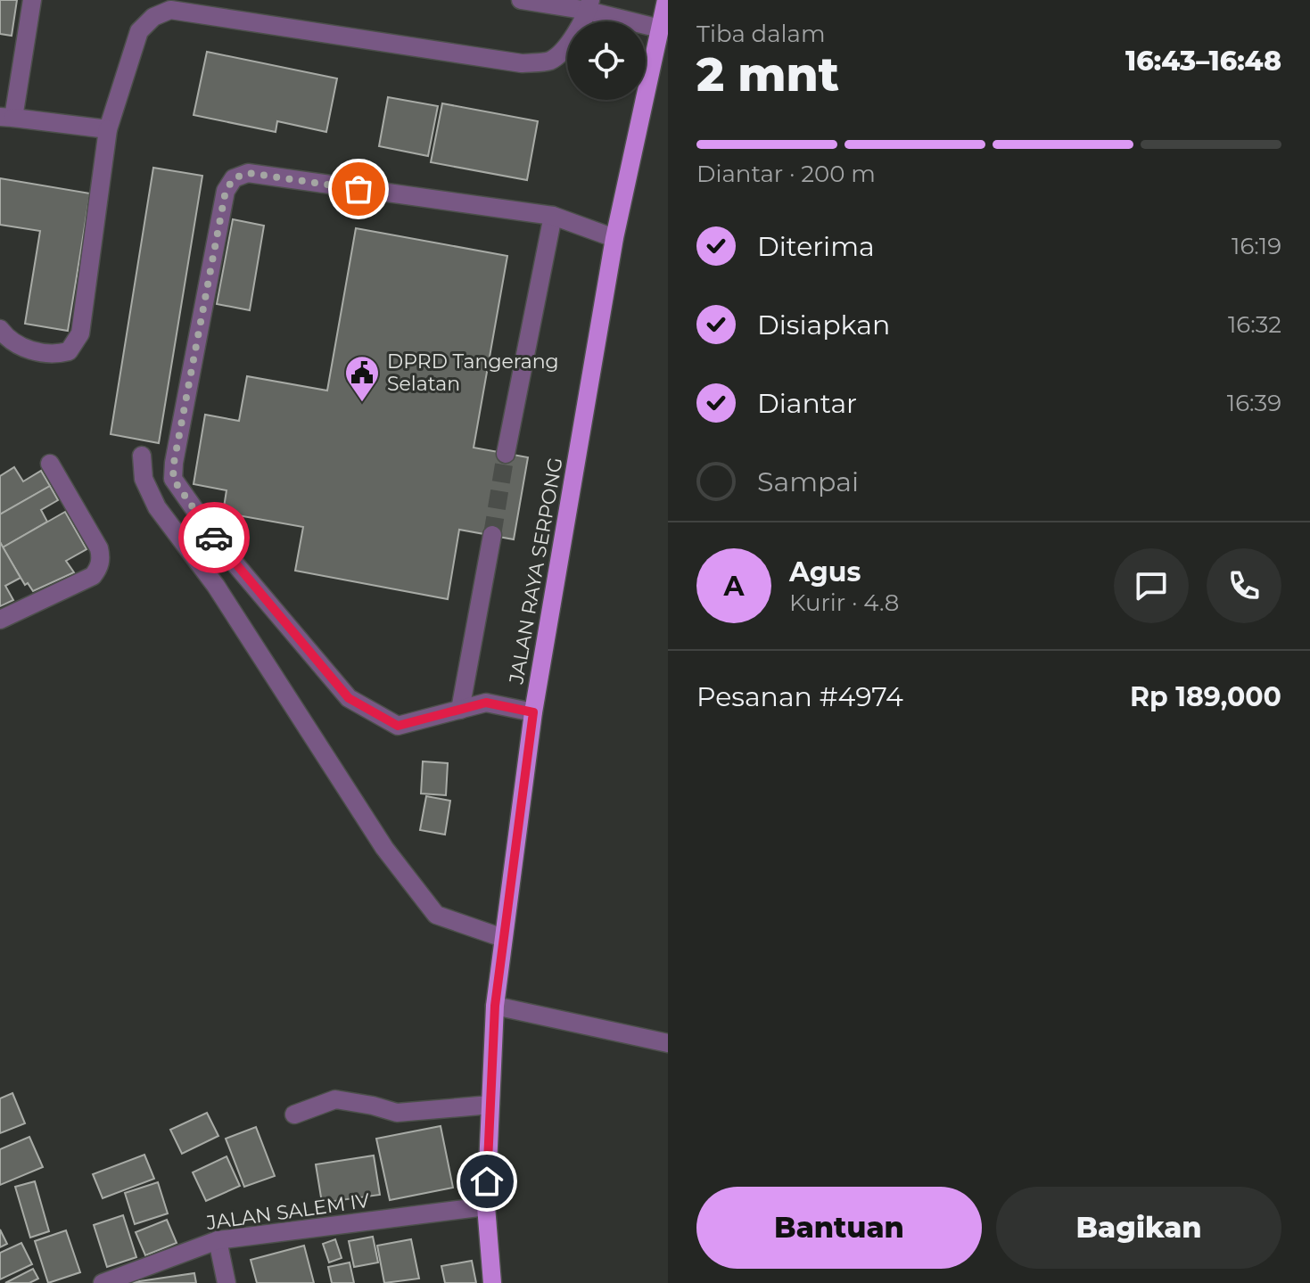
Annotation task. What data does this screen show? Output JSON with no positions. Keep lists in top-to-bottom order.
{
  "streets": {
    "main road": ["JALAN RAYA SERPONG"],
    "street": ["JALAN SALEM IV"]
  },
  "crossings": [
    ["JALAN RAYA SERPONG", "JALAN SALEM IV"]
  ],
  "places": {
    "public building": ["DPRD Tangerang Selatan"]
  },
  "page": {
    "heading": ["2 mnt", "Tiba dalam", "16:43–16:48"],
    "panel": [
      "Agus",
      "Kurir · 4.8",
      "Pesanan #4974",
      "Rp 189,000"
    ],
    "bar": "Diantar · 200 m",
    "list": [
      ["Diterima", "16:19"],
      ["Disiapkan", "16:32"],
      ["Diantar", "16:39"],
      "Sampai"
    ],
    "round": "A",
    "buttons": ["Bantuan", "Bagikan"]
  }
}
